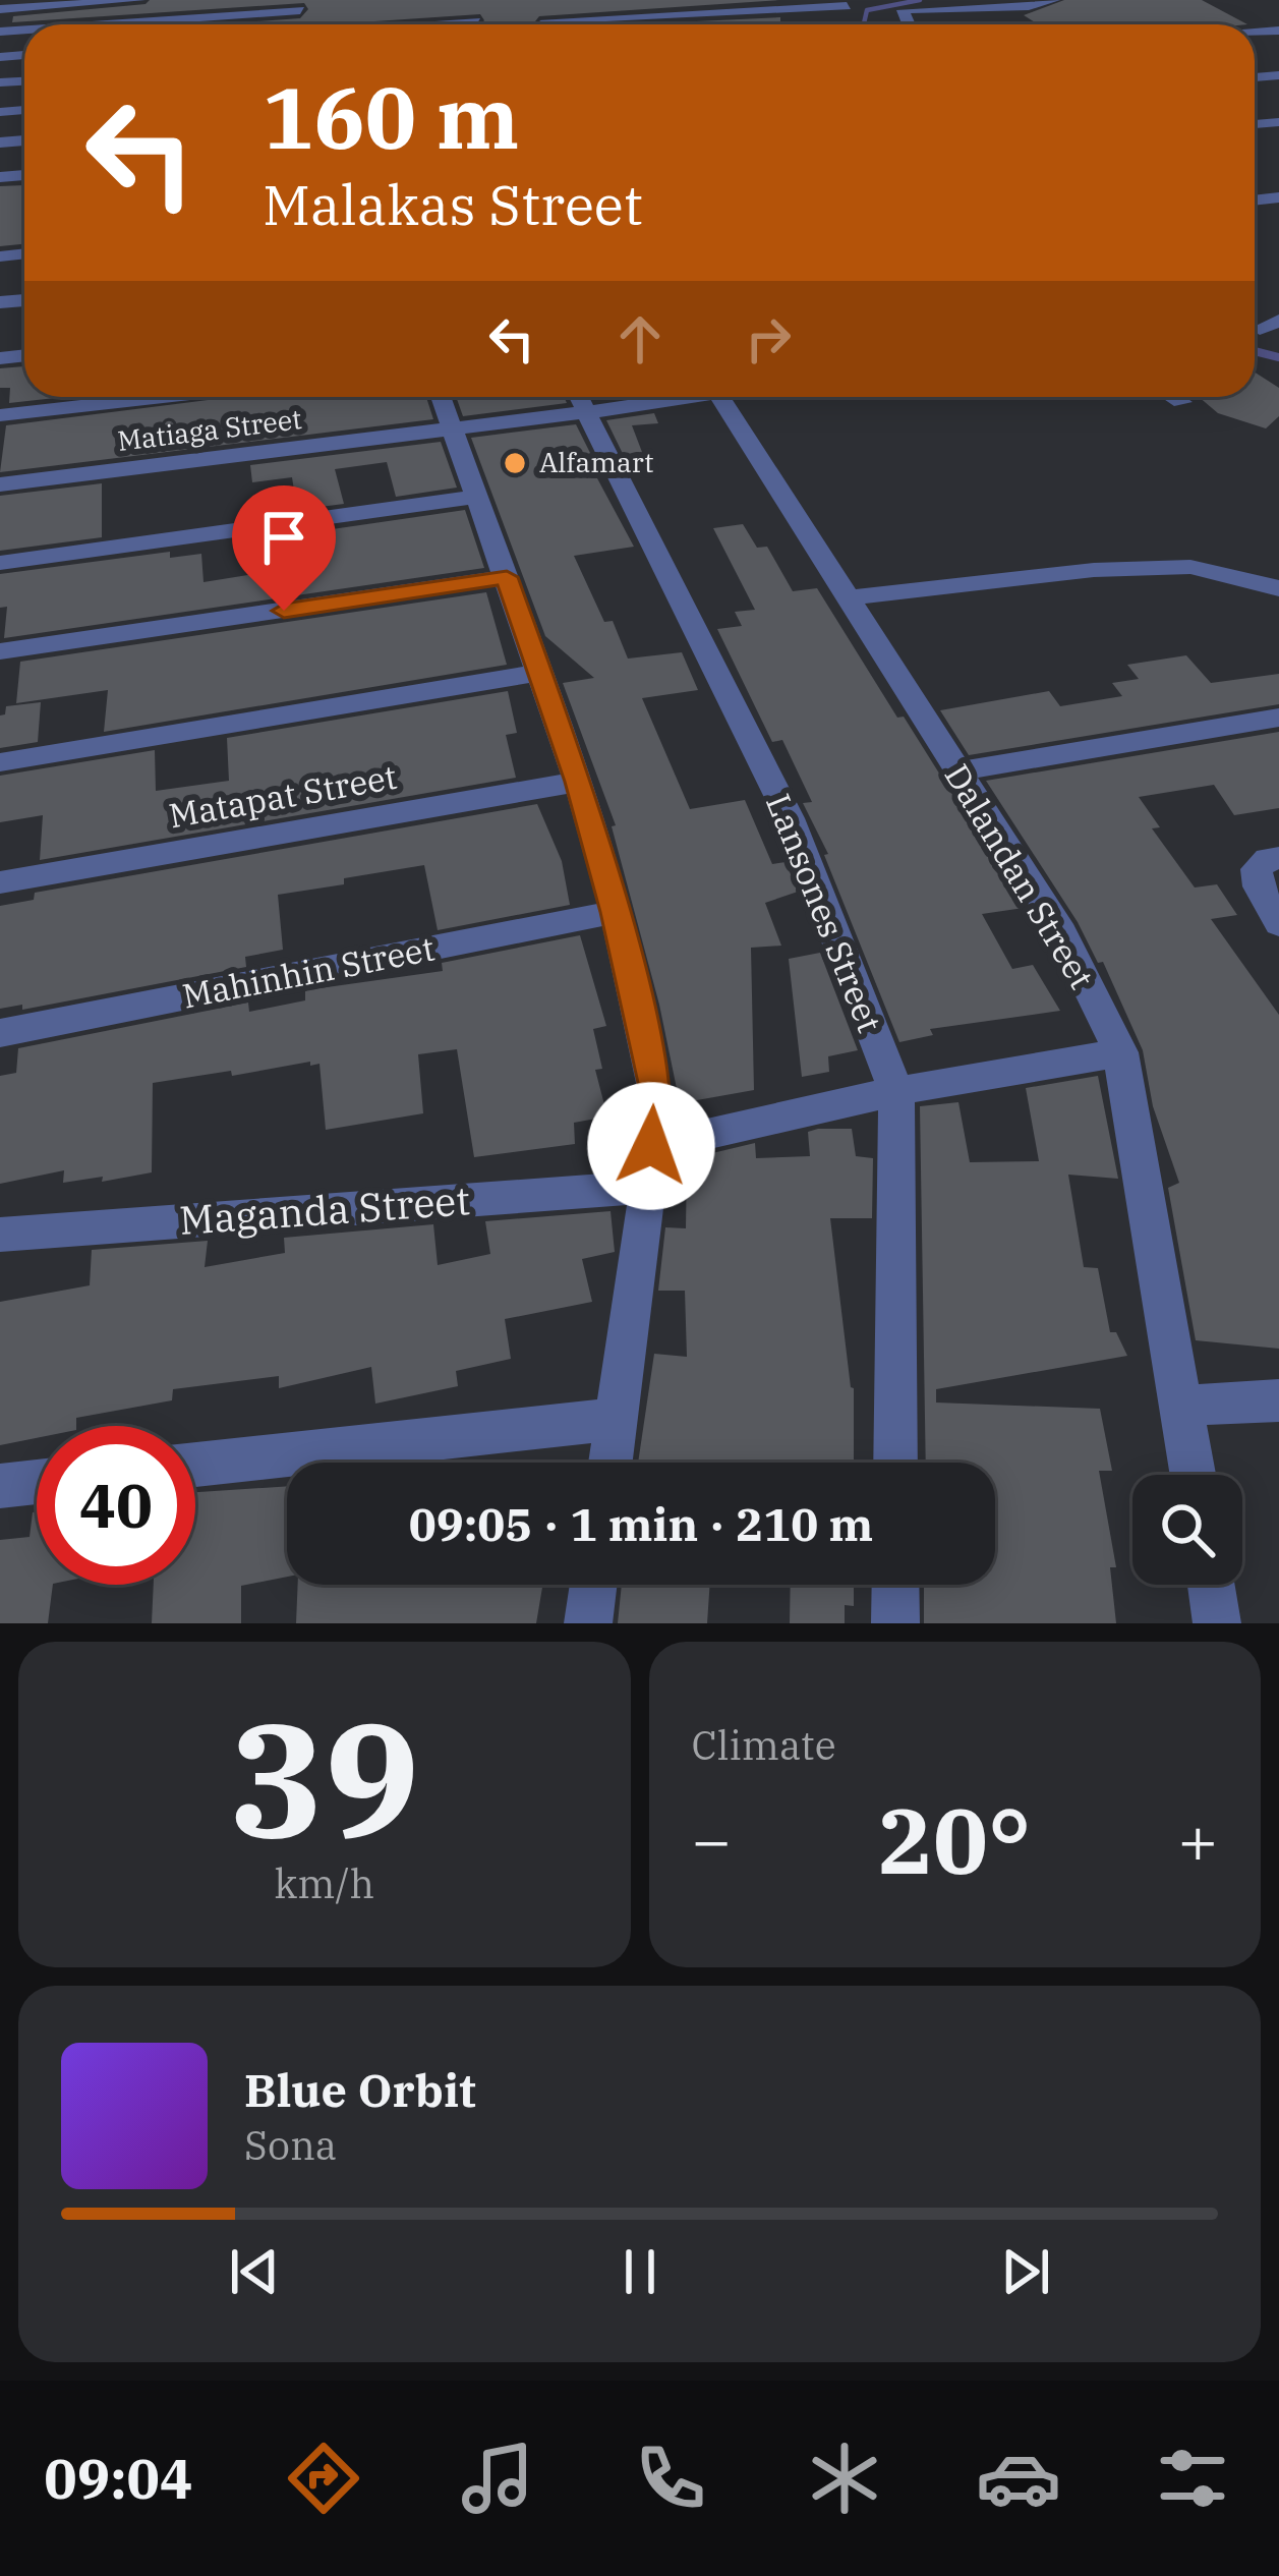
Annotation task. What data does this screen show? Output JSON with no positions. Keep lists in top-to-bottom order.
{
  "streets": {
    "street": [
      "Matiaga Street",
      "Matapat Street",
      "Dalandan Street",
      "Lansones Street",
      "Mahinhin Street",
      "Maganda Street"
    ]
  },
  "crossings": [
    ["Matiaga Street", "Lansones Street"]
  ],
  "places": ["Alfamart"],
  "page": {
    "turn": ["160 m", "Malakas Street"],
    "limit": "40",
    "trip": "09:05 · 1 min · 210 m",
    "tile": [
      ["39", "km/h"],
      "Climate"
    ],
    "heat": ["−", "20°", "+"],
    "song": ["Blue Orbit", "Sona"],
    "tabs": "09:04"
  }
}
